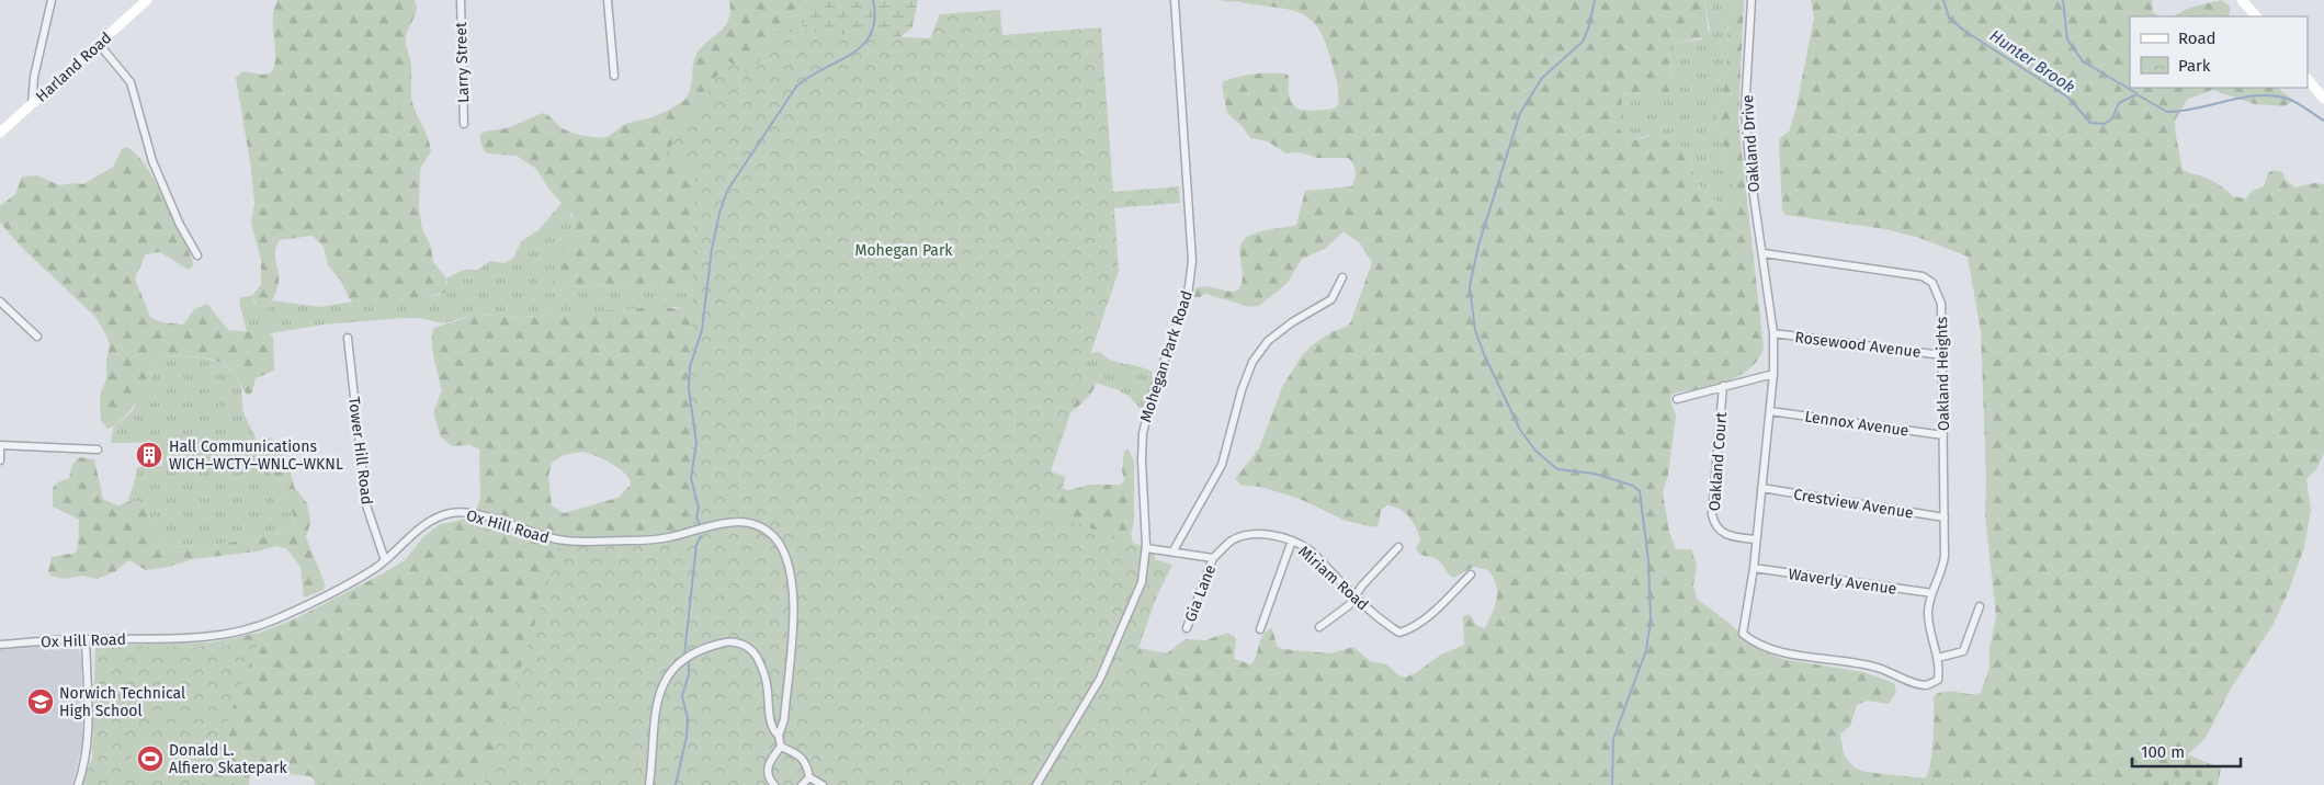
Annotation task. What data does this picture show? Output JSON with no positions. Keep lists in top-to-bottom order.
{
  "streets": {
    "main road": ["Harland Road"],
    "street": [
      "Larry Street",
      "Oakland Drive",
      "Rosewood Avenue",
      "Mohegan Park Road",
      "Oakland Heights",
      "Lennox Avenue",
      "Tower Hill Road",
      "Oakland Court",
      "Crestview Avenue",
      "Ox Hill Road",
      "Miriam Road",
      "Waverly Avenue",
      "Gia Lane"
    ]
  },
  "crossings": [
    ["Oakland Drive", "Oakland Heights"],
    ["Rosewood Avenue", "Oakland Heights"],
    ["Oakland Heights", "Lennox Avenue"],
    ["Oakland Heights", "Oakland Court"],
    ["Oakland Heights", "Crestview Avenue"],
    ["Oakland Heights", "Waverly Avenue"],
    ["Tower Hill Road", "Ox Hill Road"],
    ["Miriam Road", "Gia Lane"]
  ],
  "water": ["Hunter Brook"],
  "parks": ["Mohegan Park"],
  "places": {
    "building": ["Hall Communications WICH–WCTY–WNLC–WKNL"],
    "school or university": ["Norwich Technical High School"],
    "sports": ["Donald L. Alfiero Skatepark"]
  },
  "legend": ["Road", "Park"],
  "scale_bar": "100 m"
}
